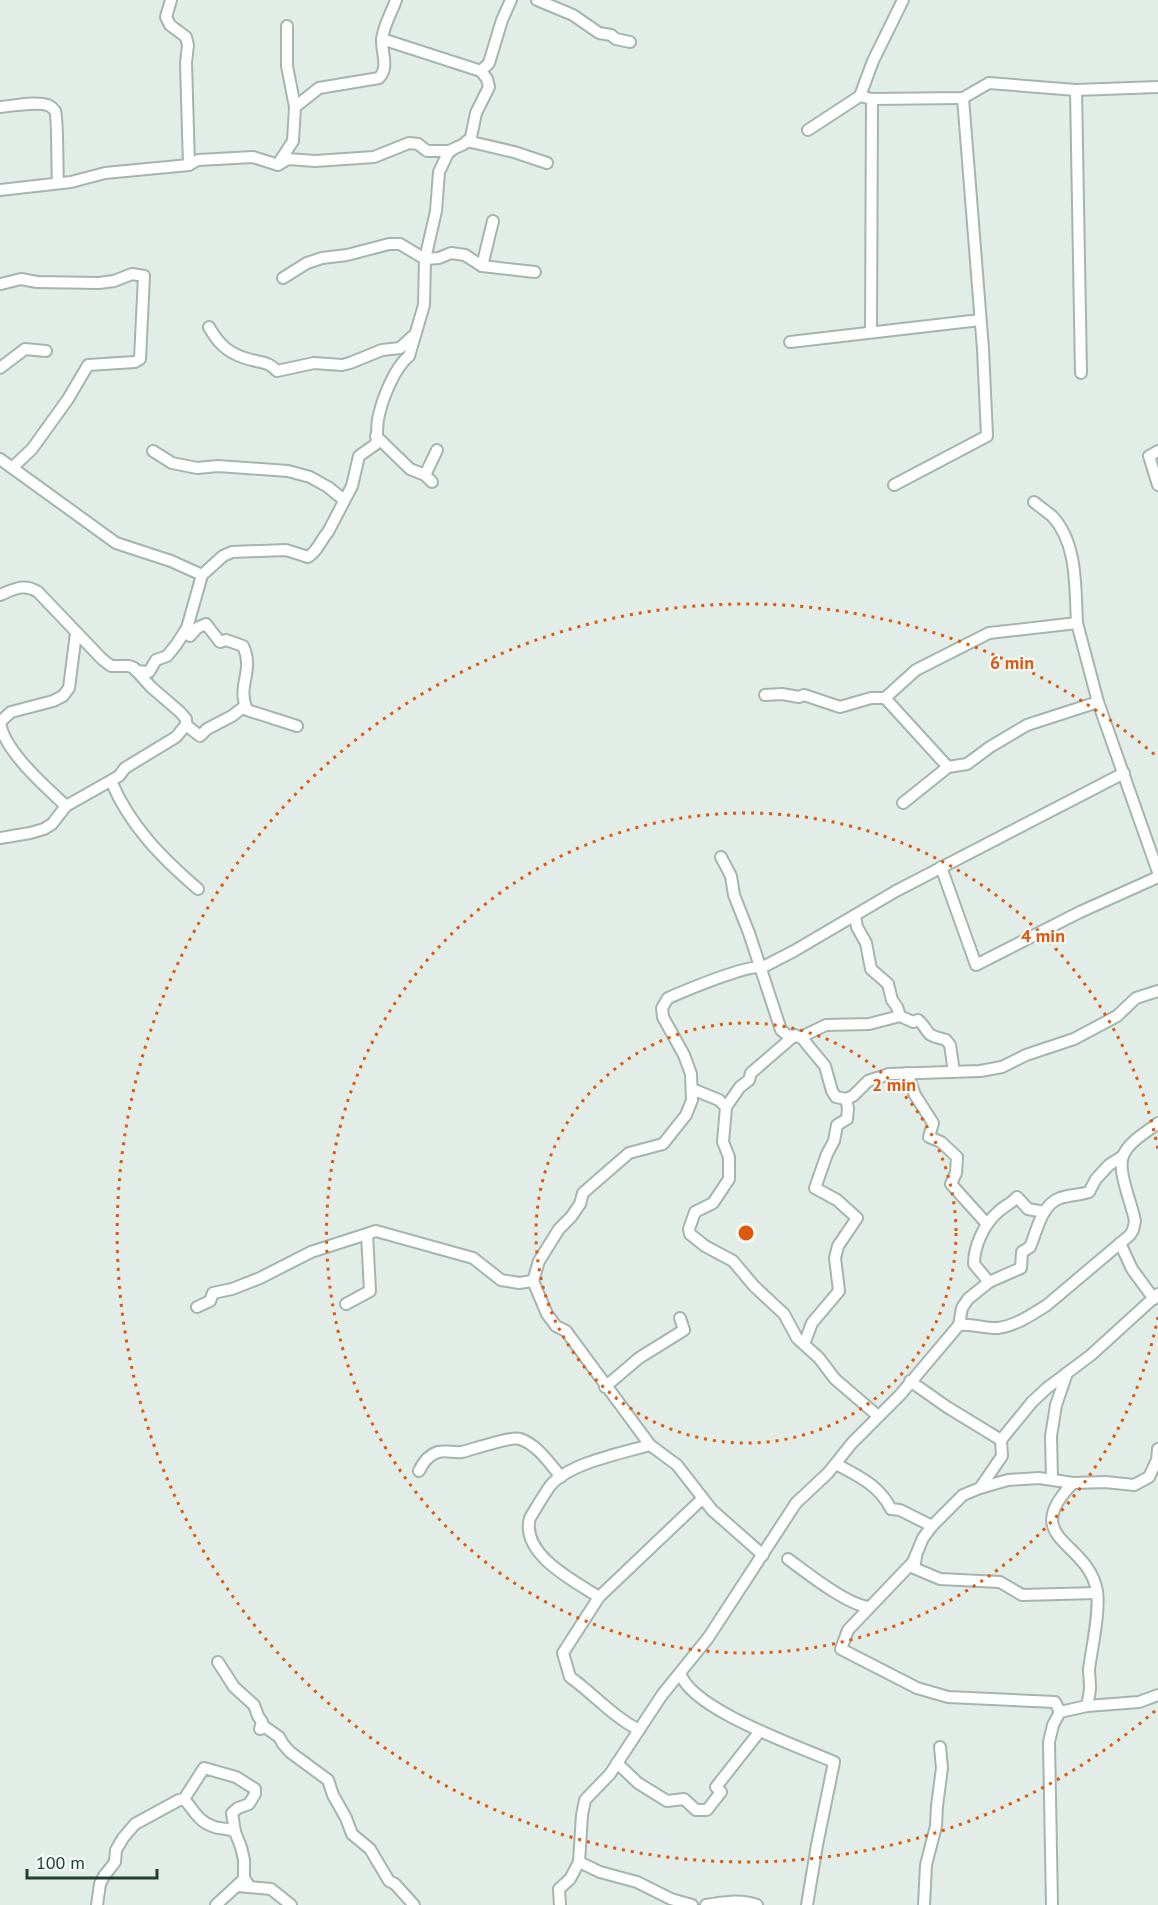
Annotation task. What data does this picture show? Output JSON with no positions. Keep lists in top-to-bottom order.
{
  "scale_bar": "100 m",
  "rings": ["6 min", "4 min", "2 min"]
}
